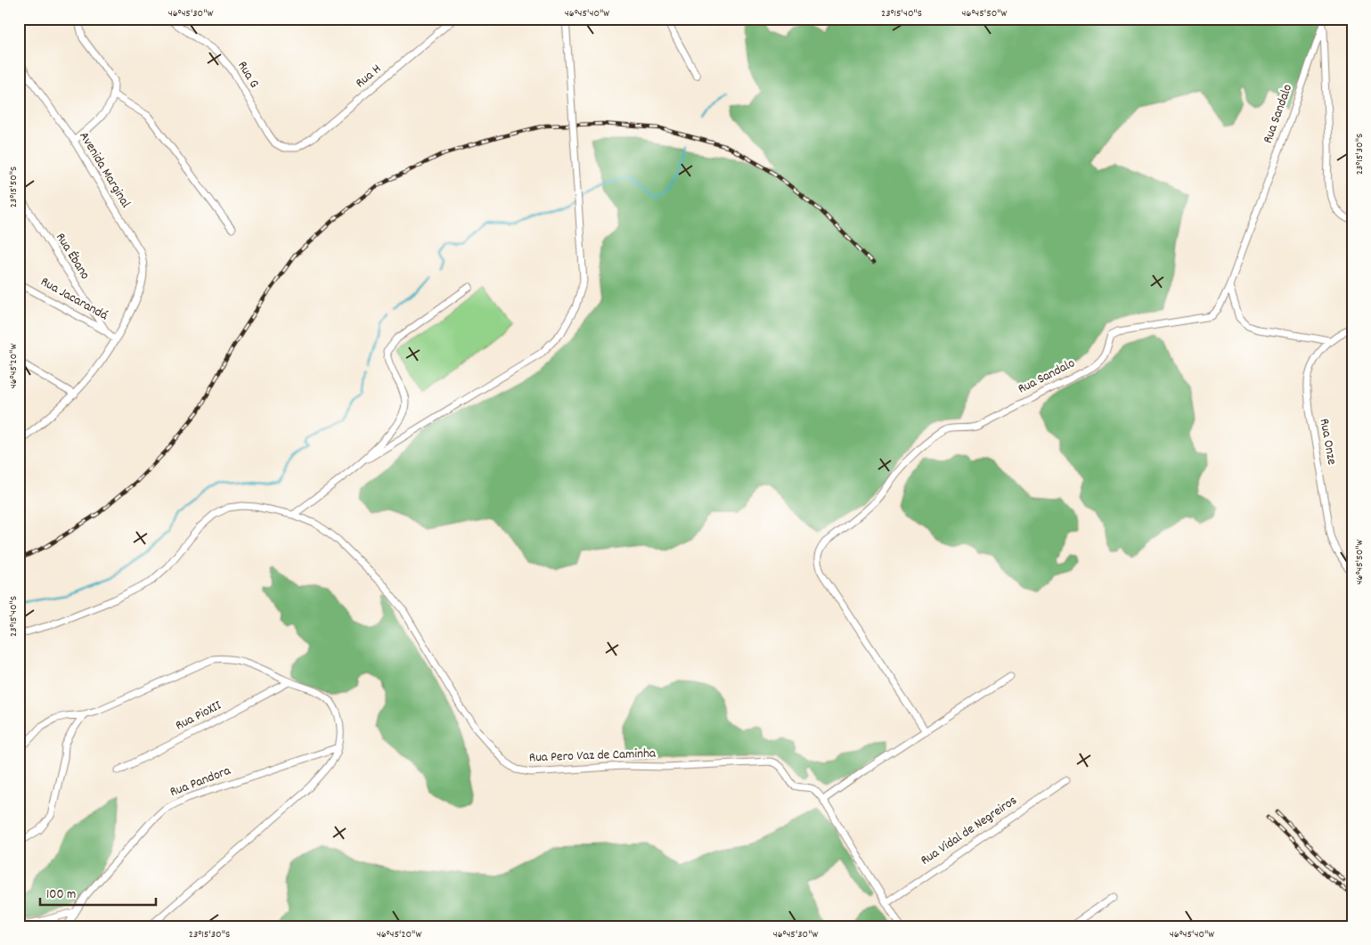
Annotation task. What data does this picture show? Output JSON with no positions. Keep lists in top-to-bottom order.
{
  "streets": {
    "street": [
      "Rua G",
      "Rua H",
      "Rua Sandalo",
      "Avenida Marginal",
      "Rua Ébano",
      "Rua Jacarandá",
      "Rua Onze",
      "Rua PioXII",
      "Rua Pero Vaz de Caminha",
      "Rua Pandora",
      "Rua Vidal de Negreiros"
    ]
  },
  "crossings": [
    ["Rua G", "Rua H"],
    ["Avenida Marginal", "Rua Jacarandá"],
    ["Rua Ébano", "Rua Jacarandá"],
    ["Rua Pero Vaz de Caminha", "Rua Vidal de Negreiros"]
  ],
  "scale_bar": "100 m",
  "coordinates": [
    "46°45'30\"W",
    "46°45'40\"W",
    "23°15'40\"S",
    "46°45'50\"W",
    "23°15'30\"S",
    "23°15'50\"S",
    "46°45'20\"W"
  ]
}
